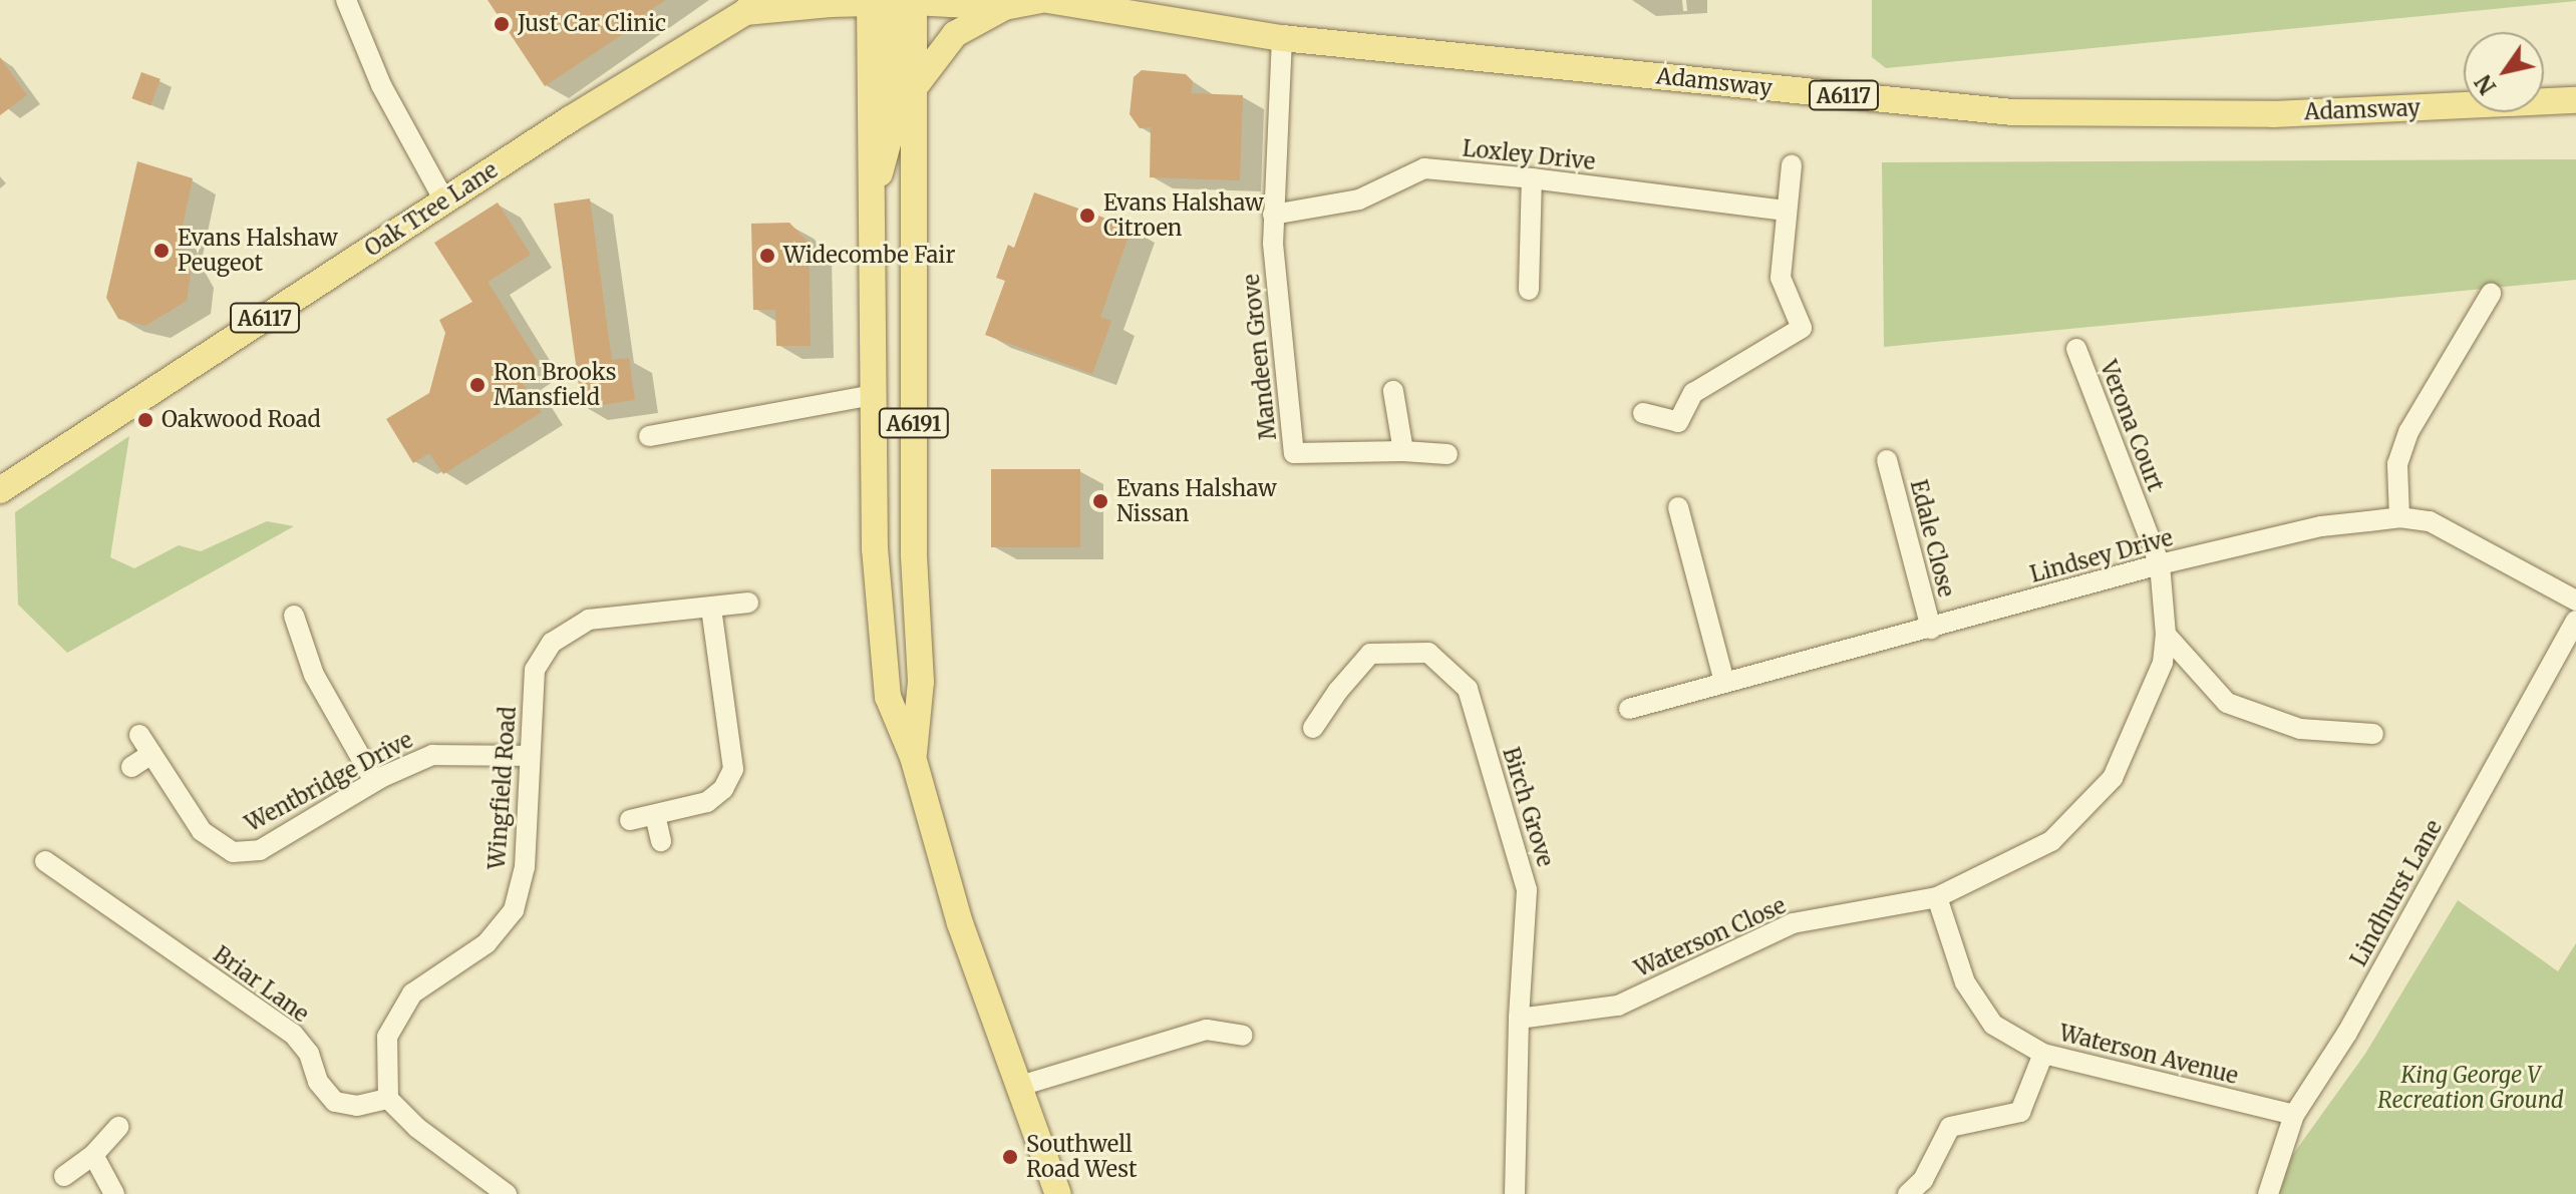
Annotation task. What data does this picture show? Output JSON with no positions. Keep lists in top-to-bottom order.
{
  "streets": {
    "main road": [
      "Adamsway",
      "A6117",
      "Oak Tree Lane",
      "A6191"
    ],
    "street": [
      "Loxley Drive",
      "Mandeen Grove",
      "Verona Court",
      "Edale Close",
      "Lindsey Drive",
      "Wentbridge Drive",
      "Wingfield Road",
      "Birch Grove",
      "Lindhurst Lane",
      "Waterson Close",
      "Briar Lane",
      "Waterson Avenue"
    ]
  },
  "crossings": [
    ["Adamsway", "Mandeen Grove"],
    ["A6117", "Oak Tree Lane"],
    ["A6117", "A6191"],
    ["Loxley Drive", "Mandeen Grove"],
    ["Oak Tree Lane", "A6191"],
    ["Verona Court", "Lindsey Drive"],
    ["Verona Court", "Waterson Close"],
    ["Edale Close", "Lindsey Drive"],
    ["Wentbridge Drive", "Wingfield Road"],
    ["Wingfield Road", "Briar Lane"],
    ["Birch Grove", "Waterson Close"],
    ["Lindhurst Lane", "Waterson Avenue"],
    ["Waterson Close", "Waterson Avenue"]
  ],
  "parks": ["King George V Recreation Ground"],
  "places": [
    "Just Car Clinic",
    "Evans Halshaw Citroen",
    "Evans Halshaw Peugeot",
    "Widecombe Fair",
    "Ron Brooks Mansfield",
    "Oakwood Road",
    "Evans Halshaw Nissan",
    "Southwell Road West"
  ],
  "north": "bottom left"
}
